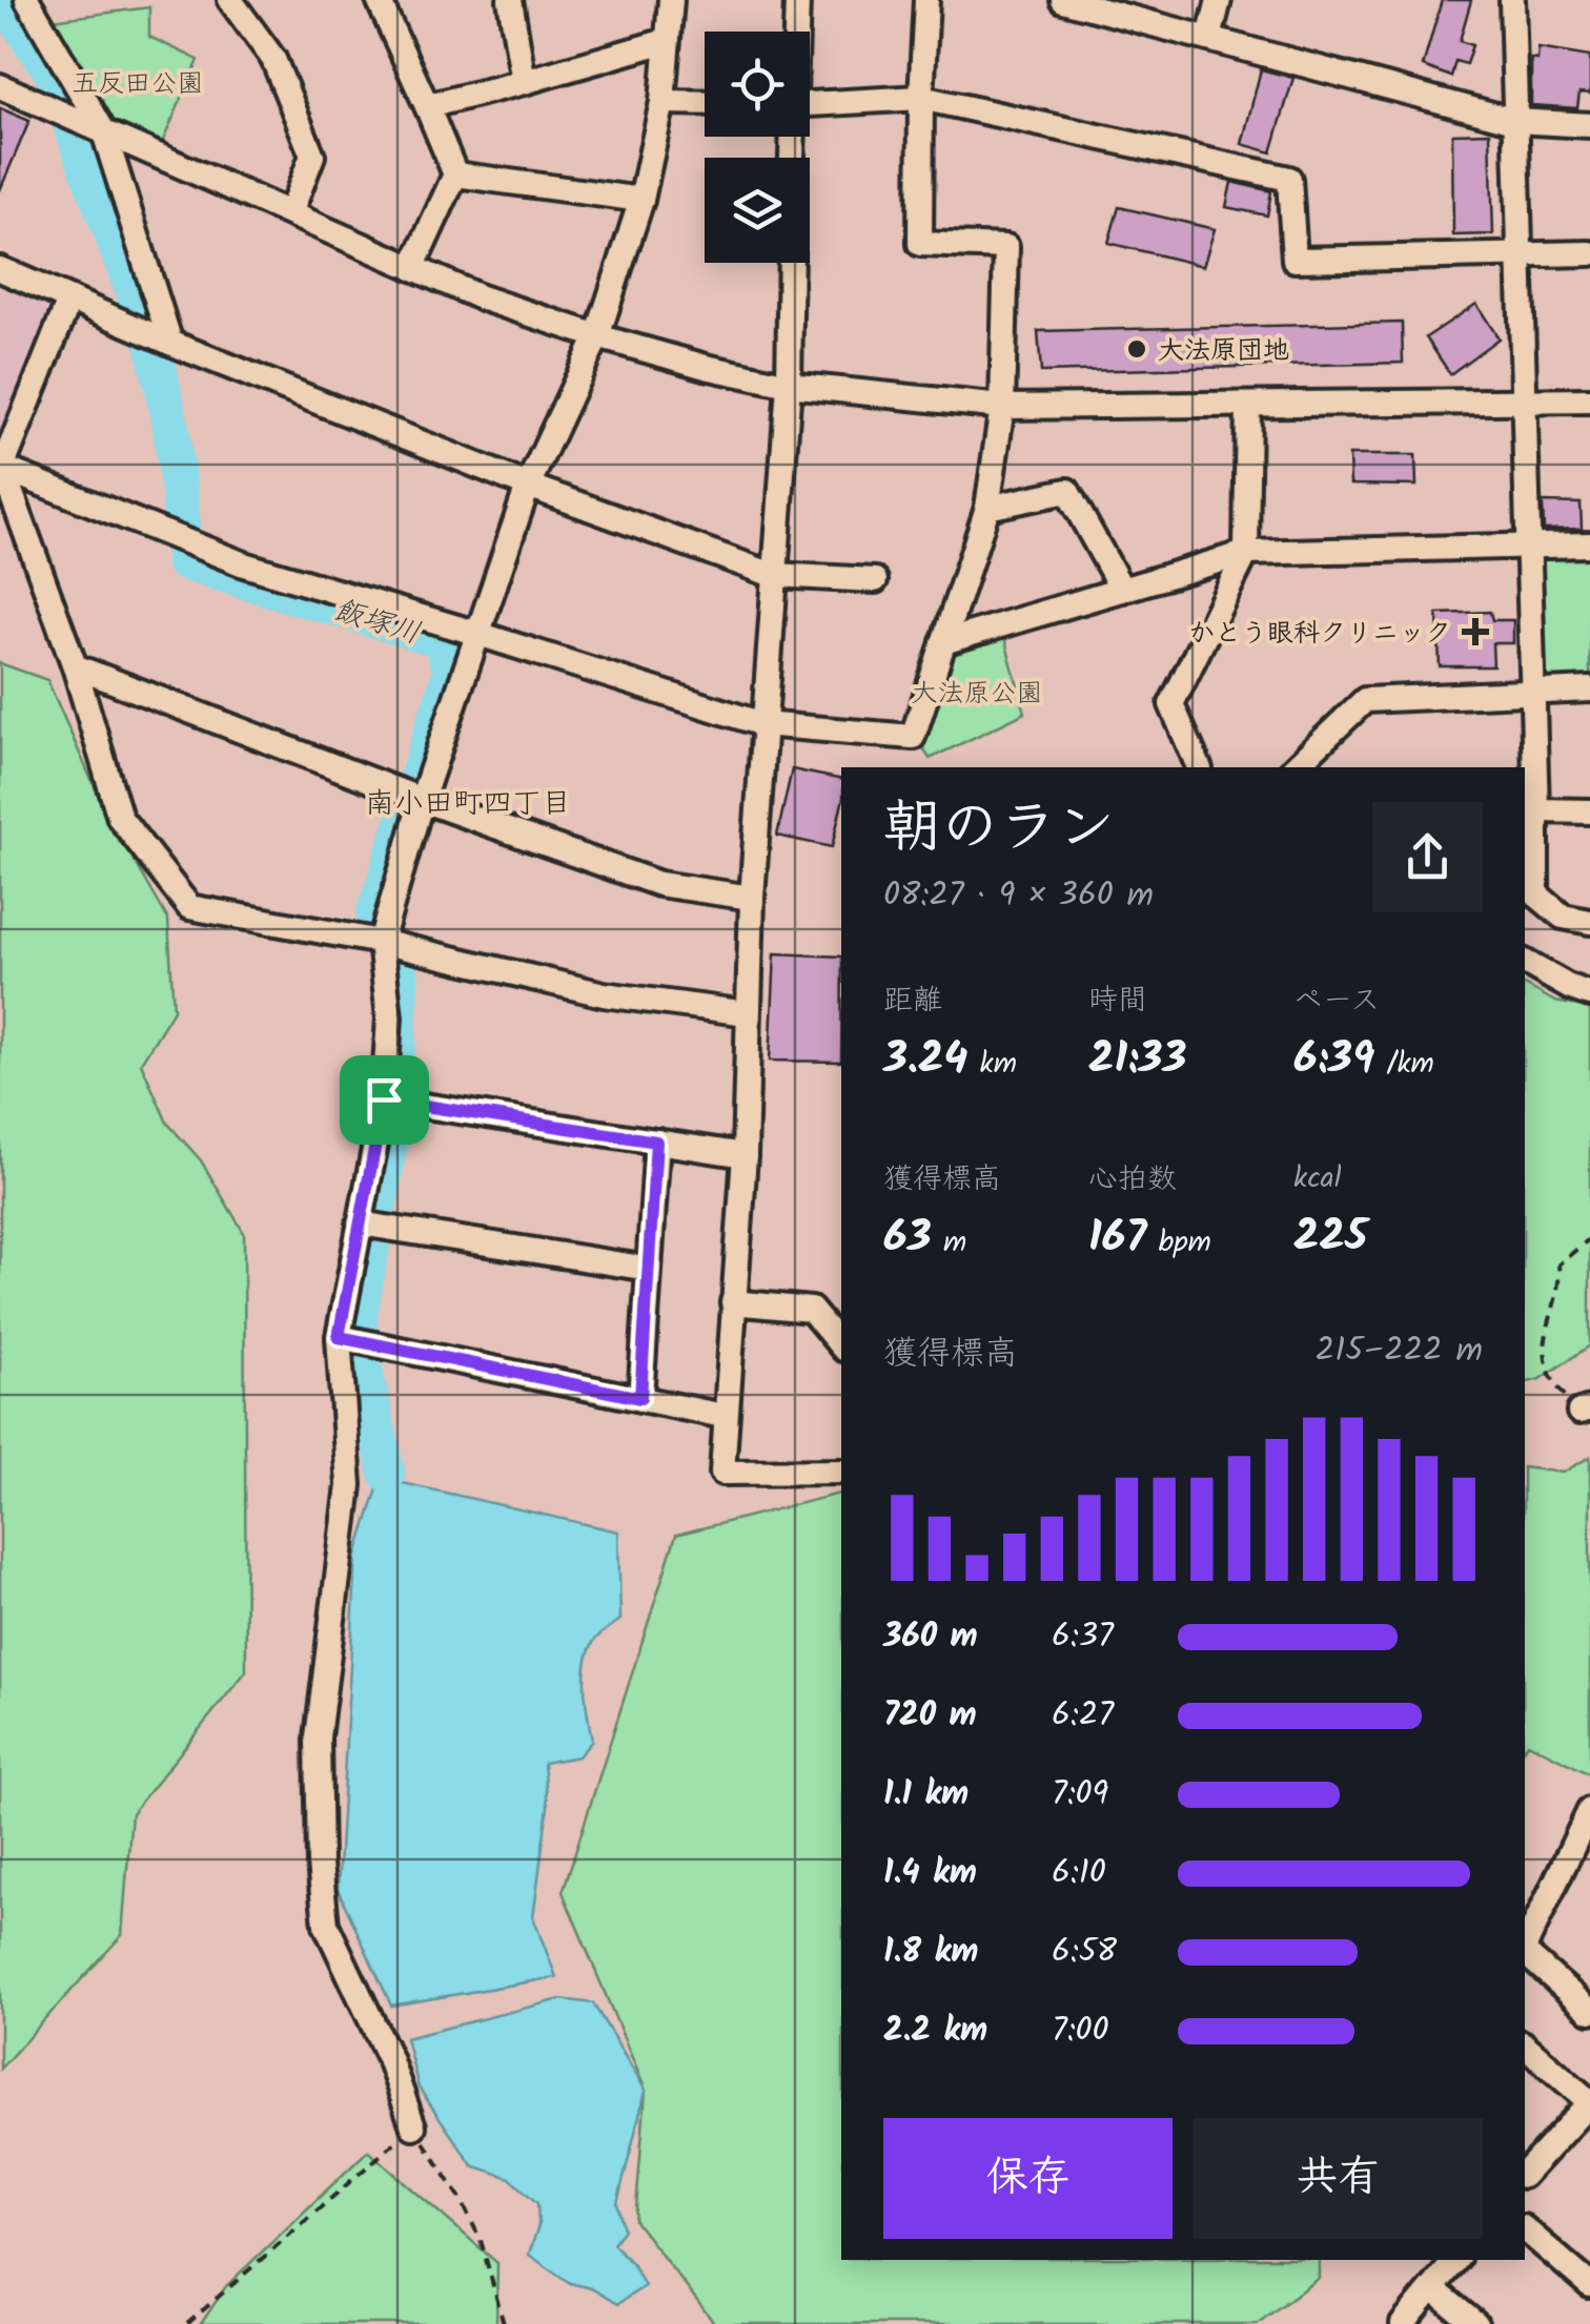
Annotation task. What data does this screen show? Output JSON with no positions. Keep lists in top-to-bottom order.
{
  "districts": ["南小田町四丁目"],
  "water": ["飯塚川"],
  "parks": ["五反田公園", "大法原公園"],
  "places": {
    "other": ["大法原団地"],
    "health": ["かとう眼科クリニック"]
  },
  "page": {
    "heading": ["朝のラン", "08:27 · 9 × 360 m"],
    "stats": [
      ["距離", "3.24 km"],
      ["時間", "21:33"],
      ["ペース", "6:39 /km"],
      ["獲得標高", "63 m"],
      ["心拍数", "167 bpm"],
      ["kcal", "225"]
    ],
    "chart": ["獲得標高", "215–222 m"],
    "list": [
      {
        "name": "360 m",
        "note": "6:37"
      },
      {
        "name": "720 m",
        "note": "6:27"
      },
      {
        "name": "1.1 km",
        "note": "7:09"
      },
      {
        "name": "1.4 km",
        "note": "6:10"
      },
      {
        "name": "1.8 km",
        "note": "6:58"
      },
      {
        "name": "2.2 km",
        "note": "7:00"
      }
    ],
    "buttons": ["保存", "共有"]
  }
}
